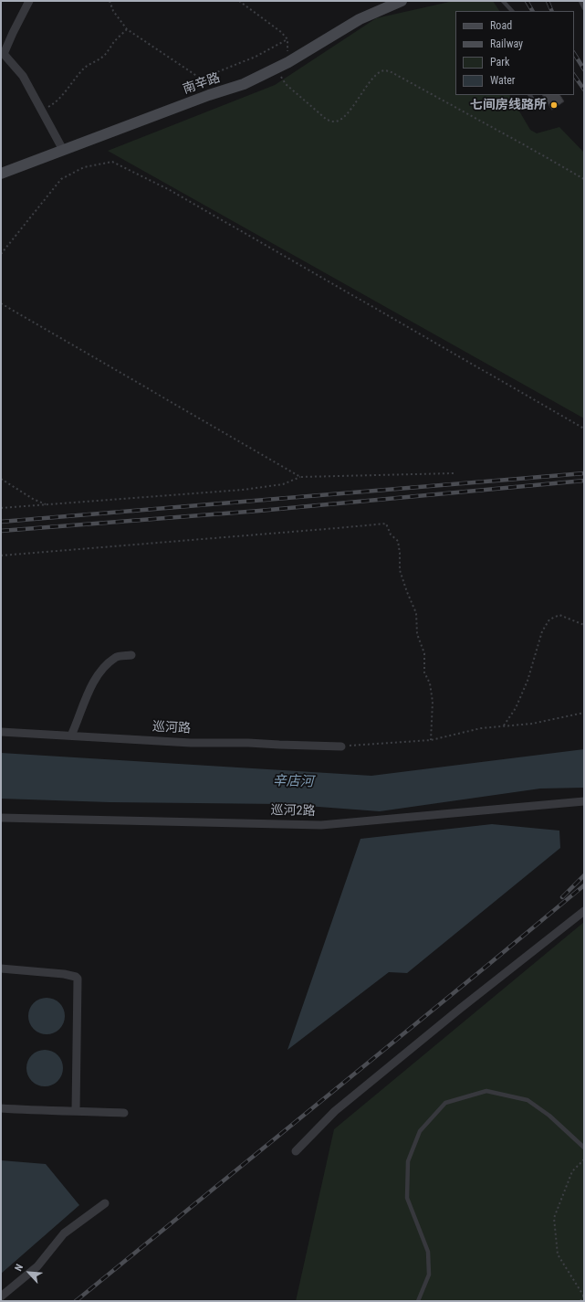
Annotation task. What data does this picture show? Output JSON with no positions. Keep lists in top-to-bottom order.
{
  "streets": {
    "main road": ["南辛路"],
    "street": ["巡河路", "巡河2路"]
  },
  "water": ["辛店河"],
  "places": ["七间房线路所"],
  "legend": [
    "Road",
    "Railway",
    "Park",
    "Water"
  ],
  "north": "top left"
}
